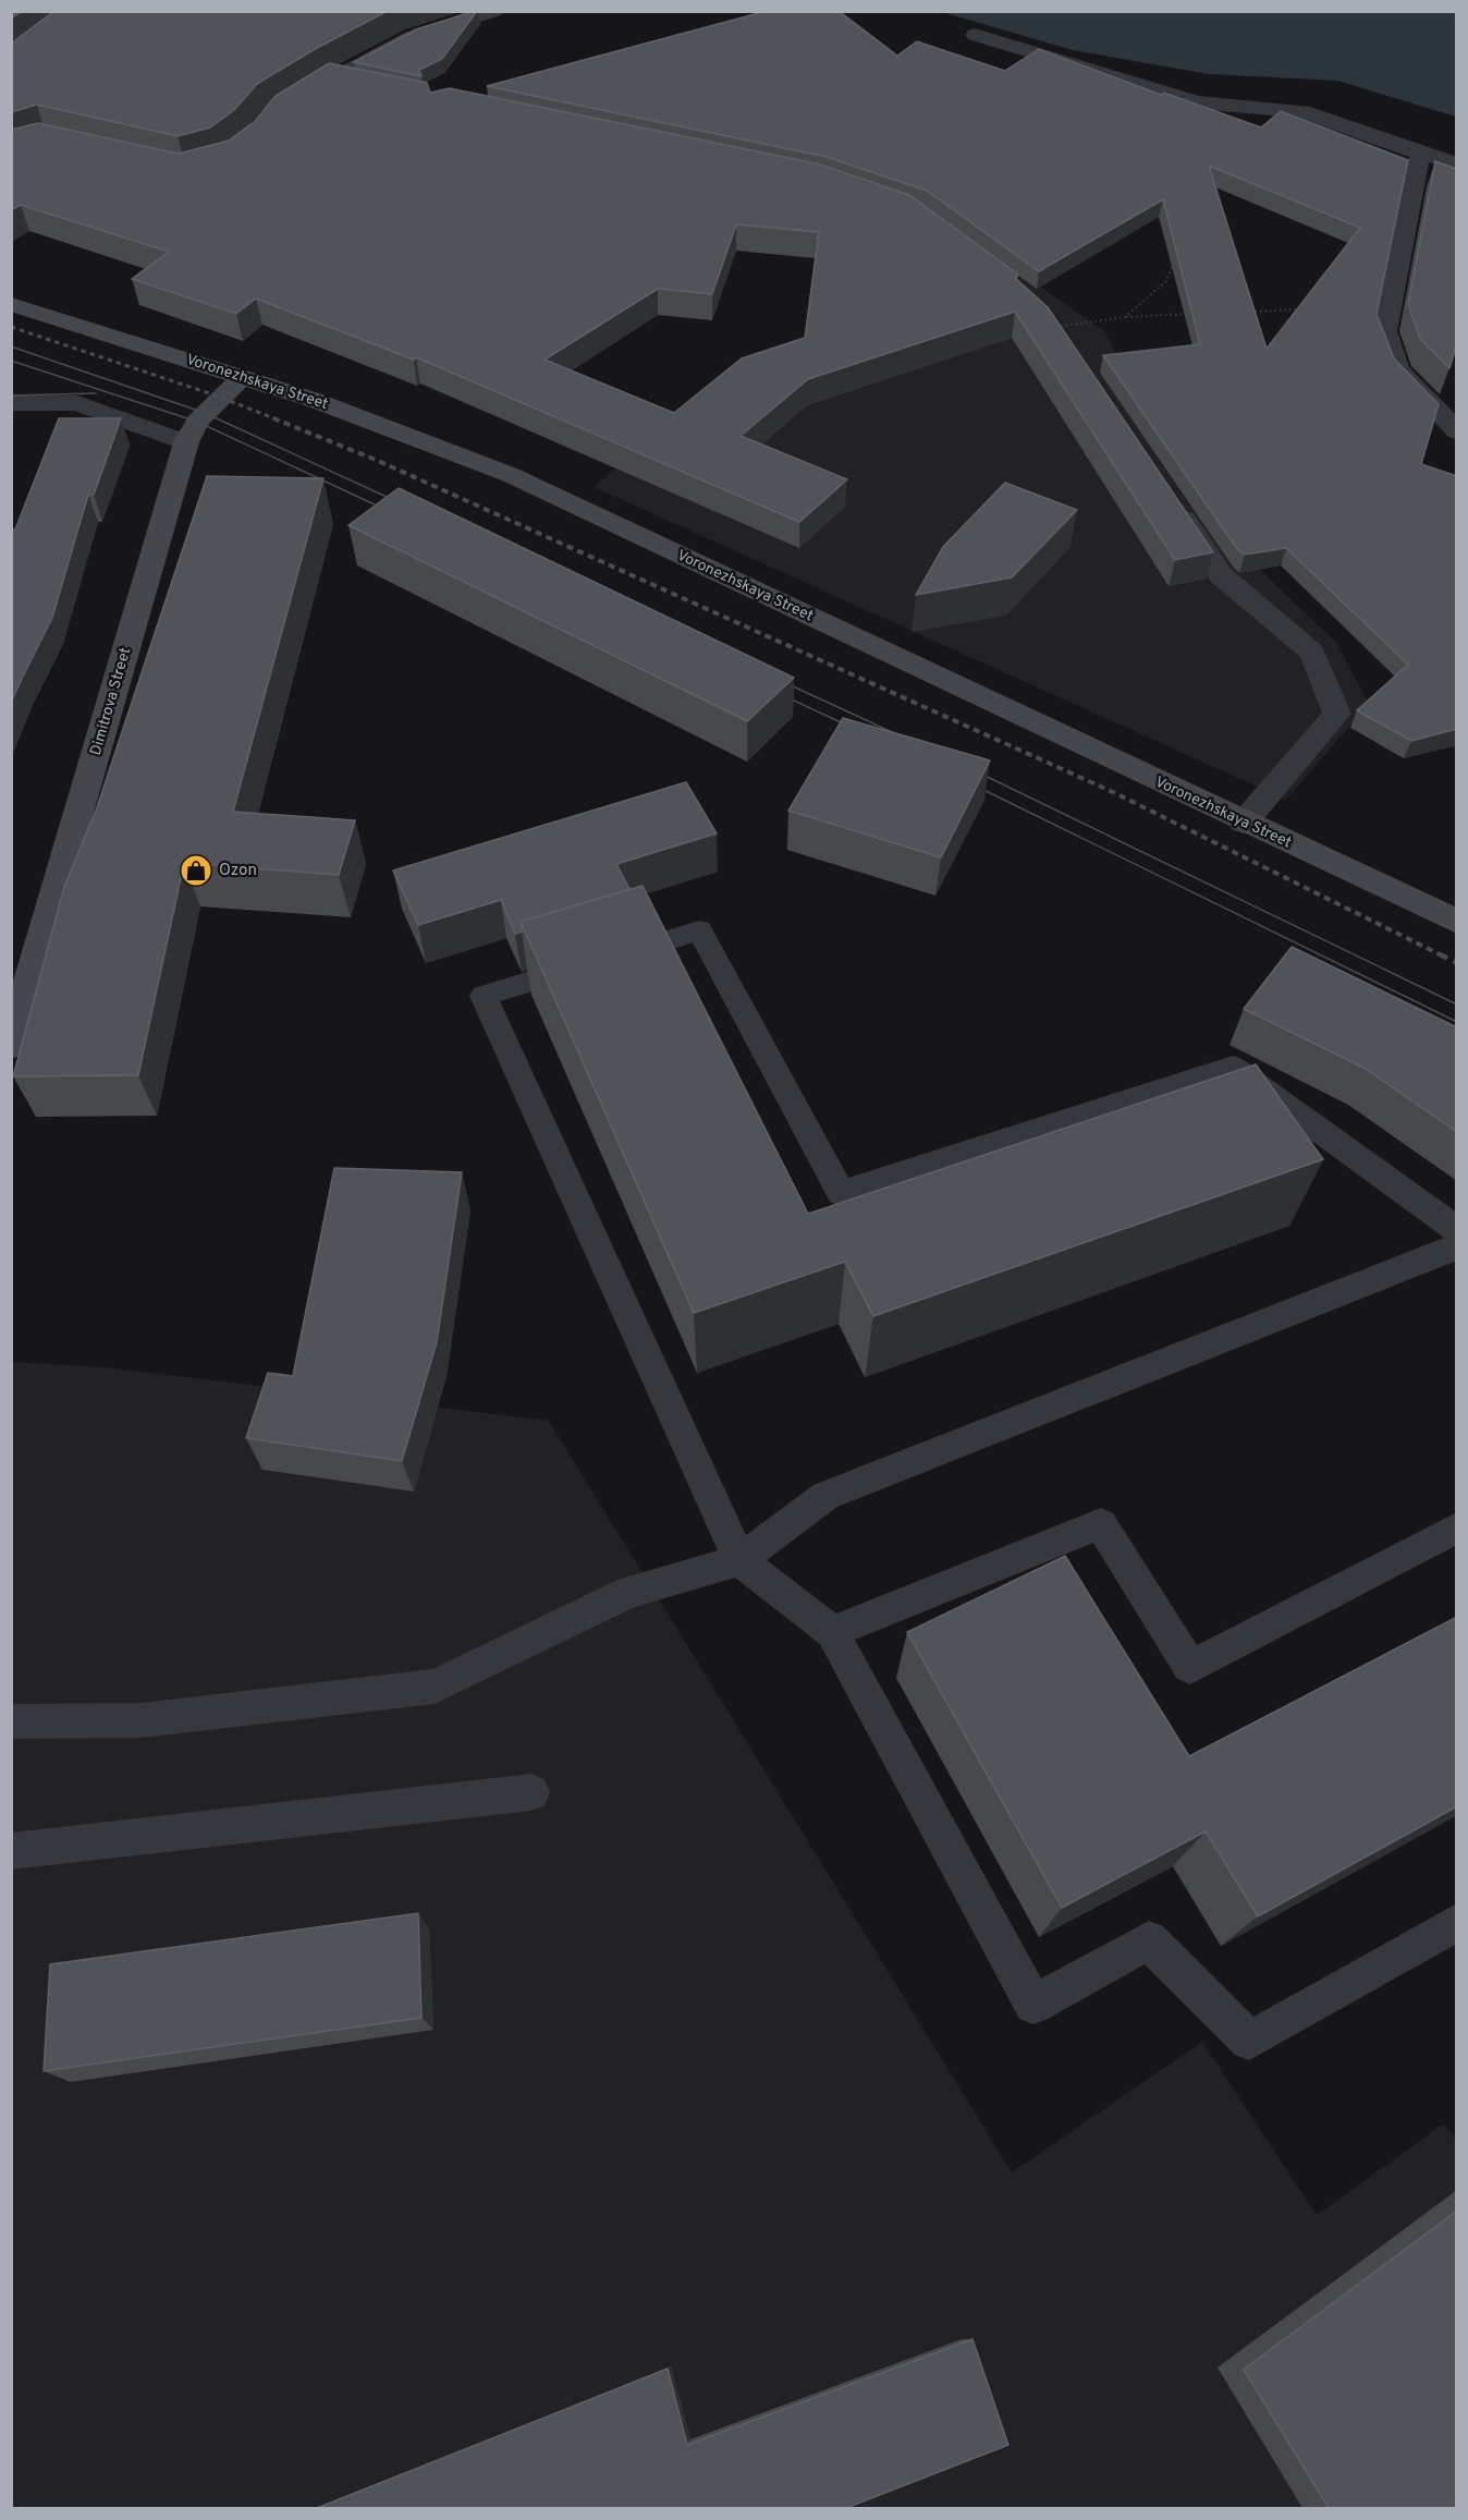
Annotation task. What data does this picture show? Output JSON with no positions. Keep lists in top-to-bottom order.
{
  "streets": {
    "street": ["Voronezhskaya Street", "Dimitrova Street"]
  },
  "crossings": [
    ["Voronezhskaya Street", "Dimitrova Street"]
  ],
  "places": {
    "shop": ["Ozon"]
  }
}
